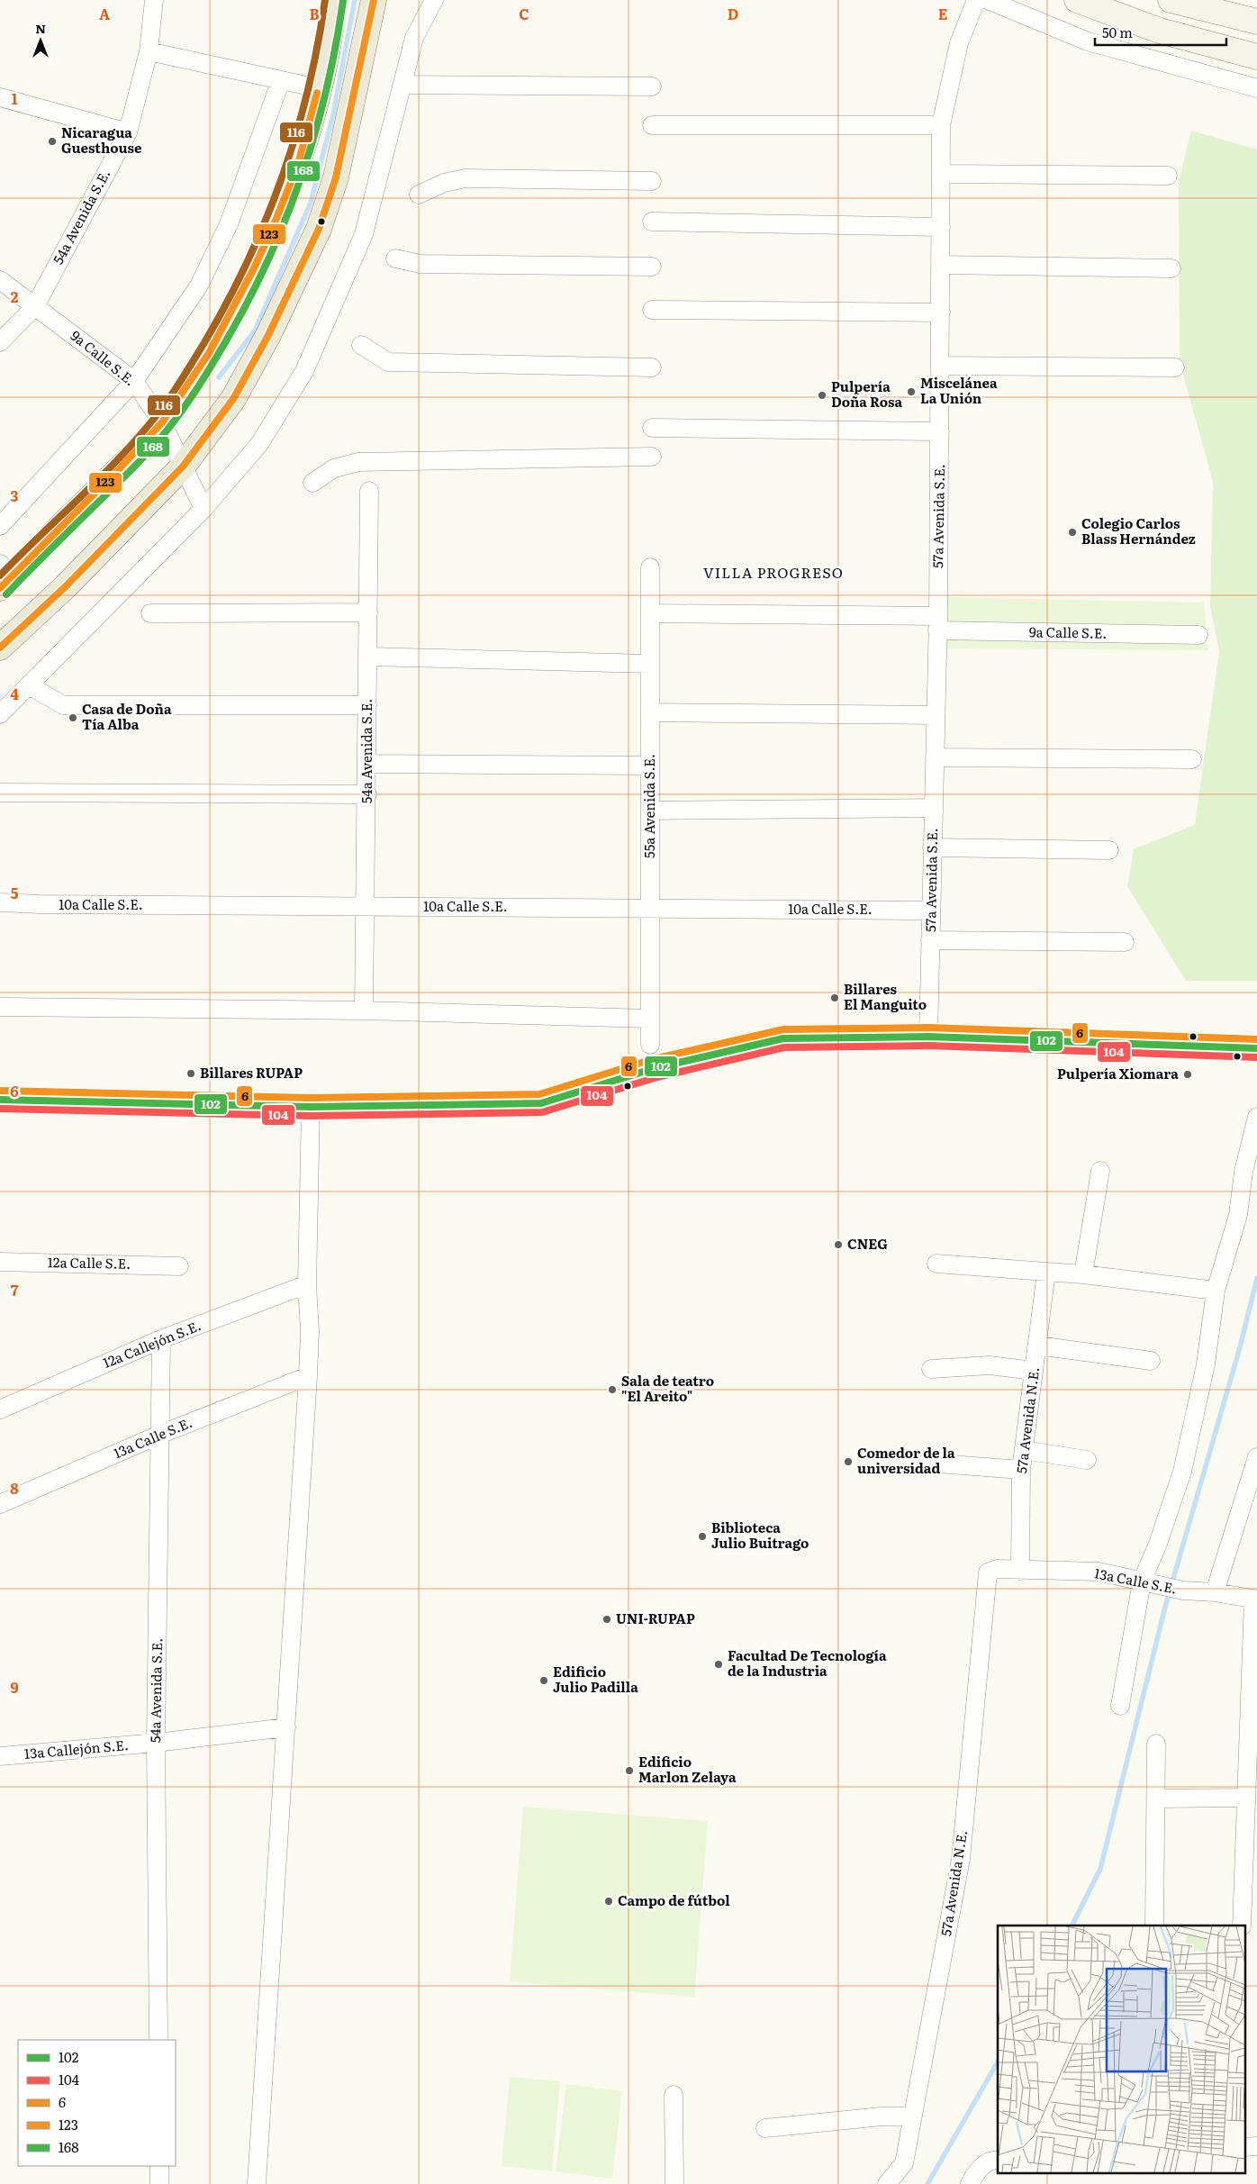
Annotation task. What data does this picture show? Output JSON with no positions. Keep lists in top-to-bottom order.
{
  "streets": {
    "street": [
      "54a Avenida S.E.",
      "9a Calle S.E.",
      "57a Avenida S.E.",
      "55a Avenida S.E.",
      "10a Calle S.E.",
      "12a Calle S.E.",
      "12a Callejón S.E.",
      "57a Avenida N.E.",
      "13a Calle S.E.",
      "13a Callejón S.E."
    ]
  },
  "crossings": [
    ["54a Avenida S.E.", "9a Calle S.E."],
    ["54a Avenida S.E.", "10a Calle S.E."],
    ["54a Avenida S.E.", "12a Callejón S.E."],
    ["54a Avenida S.E.", "13a Calle S.E."],
    ["54a Avenida S.E.", "13a Callejón S.E."],
    ["9a Calle S.E.", "57a Avenida S.E."],
    ["9a Calle S.E.", "55a Avenida S.E."],
    ["57a Avenida S.E.", "10a Calle S.E."],
    ["55a Avenida S.E.", "10a Calle S.E."],
    ["57a Avenida N.E.", "13a Calle S.E."]
  ],
  "districts": ["VILLA PROGRESO"],
  "places": [
    "Nicaragua Guesthouse",
    "Miscelánea La Unión",
    "Pulpería Doña Rosa",
    "Colegio Carlos Blass Hernández",
    "Casa de Doña Tía Alba",
    "Billares El Manguito",
    "Billares RUPAP",
    "Pulpería Xiomara",
    "CNEG",
    "Sala de teatro \"El Areito\"",
    "Comedor de la universidad",
    "Biblioteca Julio Buitrago",
    "UNI-RUPAP",
    "Facultad De Tecnología de la Industria",
    "Edificio Julio Padilla",
    "Edificio Marlon Zelaya",
    "Campo de fútbol"
  ],
  "lines": [
    "transit line 123",
    "transit line 116",
    "transit line 168",
    "transit line 6",
    "transit line 102",
    "transit line 104"
  ],
  "legend": [
    "102",
    "104",
    "6",
    "123",
    "168"
  ],
  "scale_bar": "50 m",
  "north": "top",
  "grid": {
    "columns": [
      "A",
      "B",
      "C",
      "D",
      "E"
    ],
    "rows": [
      "1",
      "2",
      "3",
      "4",
      "5",
      "6",
      "7",
      "8",
      "9"
    ]
  }
}
